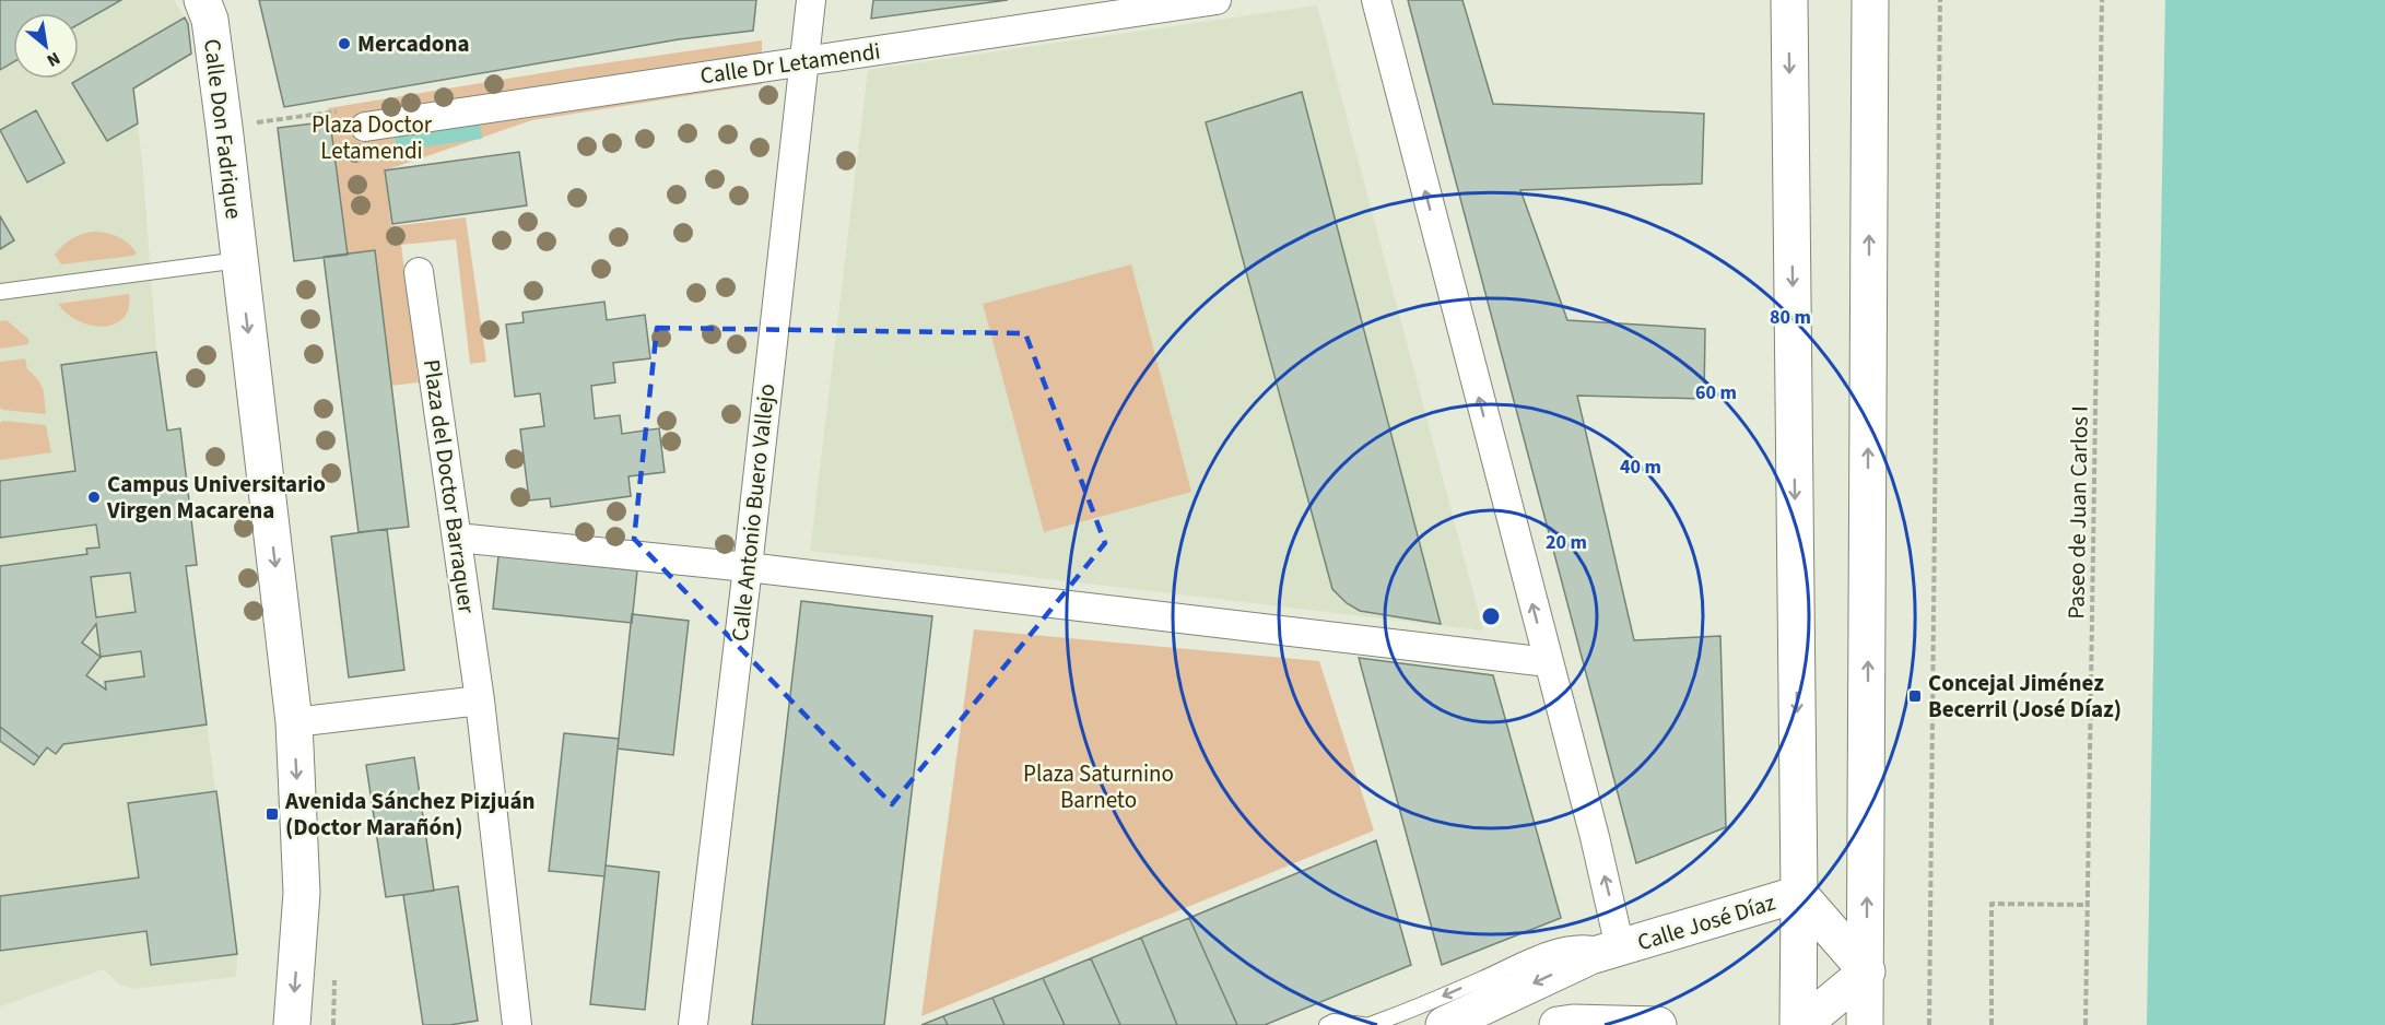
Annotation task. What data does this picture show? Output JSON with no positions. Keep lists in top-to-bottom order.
{
  "streets": {
    "main road": ["Calle Don Fadrique", "Calle José Díaz"],
    "street": ["Calle Dr Letamendi", "Plaza del Doctor Barraquer", "Calle Antonio Buero Vallejo"],
    "path": ["Paseo de Juan Carlos I"]
  },
  "crossings": [
    ["Calle Dr Letamendi", "Calle Antonio Buero Vallejo"]
  ],
  "one_way": ["Calle Don Fadrique"],
  "parks": ["Plaza Doctor Letamendi", "Plaza Saturnino Barneto"],
  "places": {
    "other": ["Mercadona", "Campus Universitario Virgen Macarena"],
    "transit": ["Concejal Jiménez Becerril (José Díaz)", "Avenida Sánchez Pizjuán (Doctor Marañón)"]
  },
  "north": "bottom right",
  "rings": [
    "80 m",
    "60 m",
    "40 m",
    "20 m"
  ]
}
